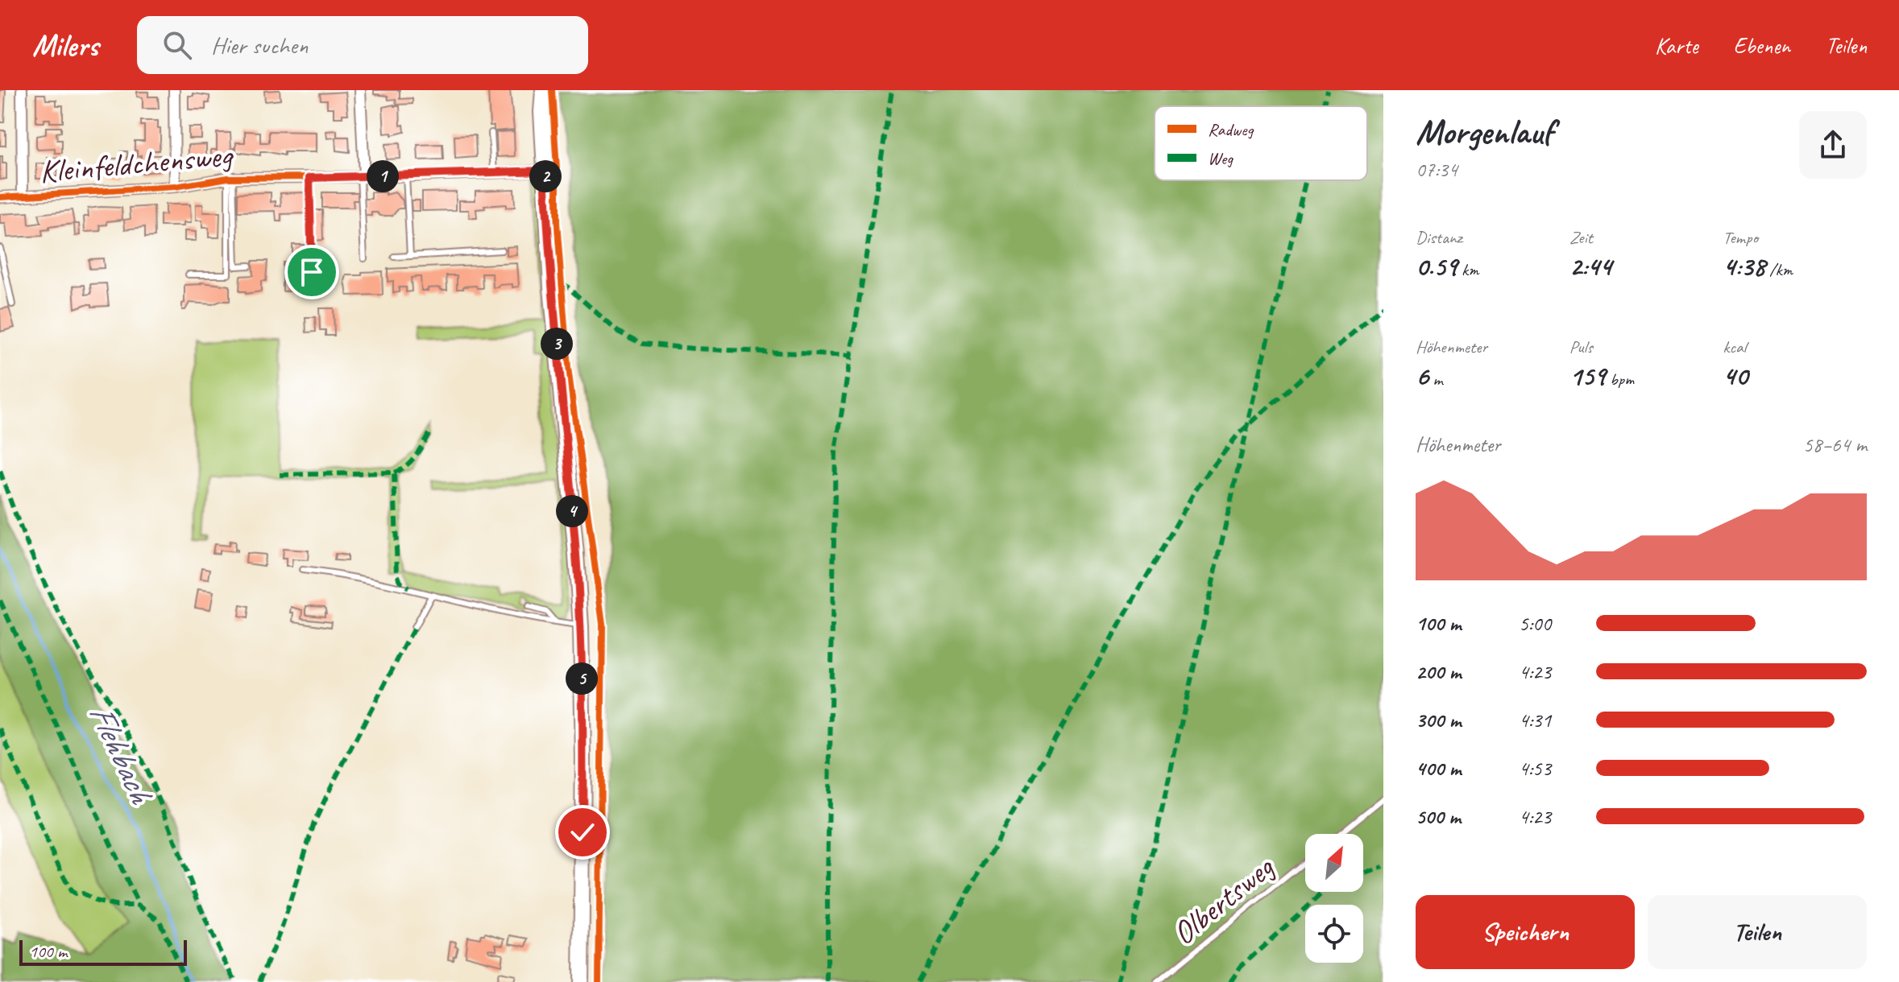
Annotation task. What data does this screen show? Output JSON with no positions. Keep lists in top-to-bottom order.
{
  "streets": {
    "street": ["Kleinfeldchensweg"],
    "lane": ["Olbertsweg"]
  },
  "water": ["Flehbach"],
  "legend": ["Radweg", "Weg"],
  "scale_bar": "100 m",
  "north": "top right",
  "page": {
    "header": "Milers",
    "search": "Hier suchen",
    "nav": ["Karte", "Ebenen", "Teilen"],
    "heading": ["Morgenlauf", "07:34"],
    "pins": [
      "1",
      "2",
      "3",
      "4",
      "5"
    ],
    "stats": [
      ["Distanz", "0.59 km"],
      ["Zeit", "2:44"],
      ["Tempo", "4:38 /km"],
      ["Höhenmeter", "6 m"],
      ["Puls", "159 bpm"],
      ["kcal", "40"]
    ],
    "chart": ["Höhenmeter", "58–64 m"],
    "list": [
      {
        "name": "100 m",
        "note": "5:00"
      },
      {
        "name": "200 m",
        "note": "4:23"
      },
      {
        "name": "300 m",
        "note": "4:31"
      },
      {
        "name": "400 m",
        "note": "4:53"
      },
      {
        "name": "500 m",
        "note": "4:23"
      }
    ],
    "buttons": ["Speichern", "Teilen"],
    "scale": "100 m"
  }
}
